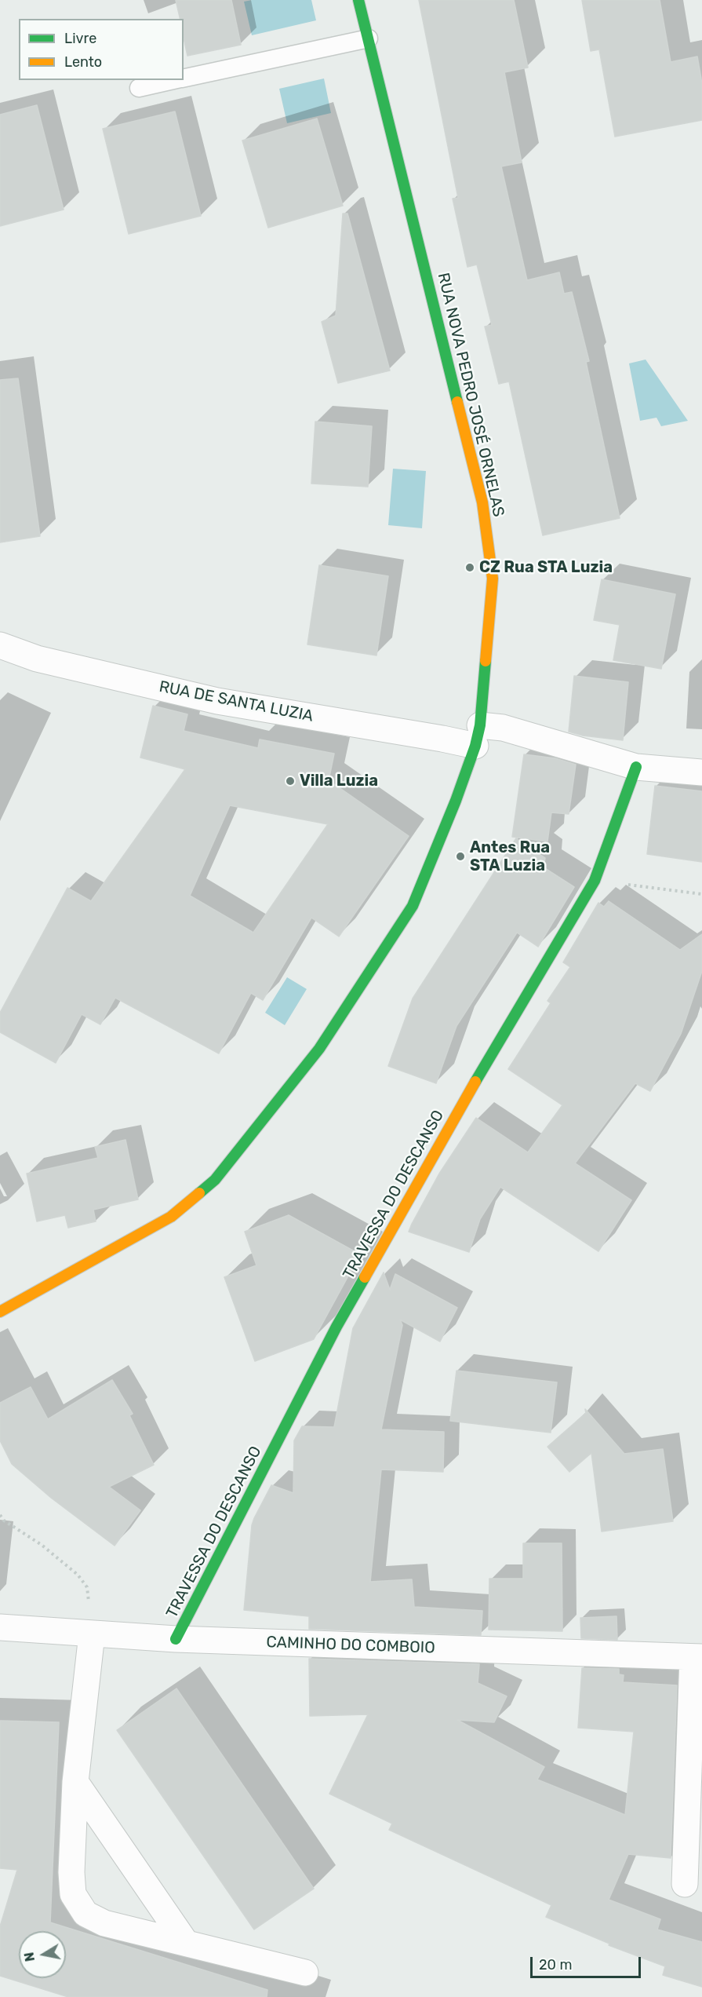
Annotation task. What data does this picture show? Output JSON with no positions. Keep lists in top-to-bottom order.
{
  "streets": {
    "street": [
      "RUA NOVA PEDRO JOSÉ ORNELAS",
      "RUA DE SANTA LUZIA",
      "TRAVESSA DO DESCANSO",
      "CAMINHO DO COMBOIO"
    ]
  },
  "crossings": [
    ["RUA NOVA PEDRO JOSÉ ORNELAS", "RUA DE SANTA LUZIA"],
    ["RUA DE SANTA LUZIA", "TRAVESSA DO DESCANSO"],
    ["TRAVESSA DO DESCANSO", "CAMINHO DO COMBOIO"]
  ],
  "places": ["CZ Rua STA Luzia", "Villa Luzia", "Antes Rua STA Luzia"],
  "legend": ["Livre", "Lento"],
  "scale_bar": "20 m",
  "north": "left"
}
